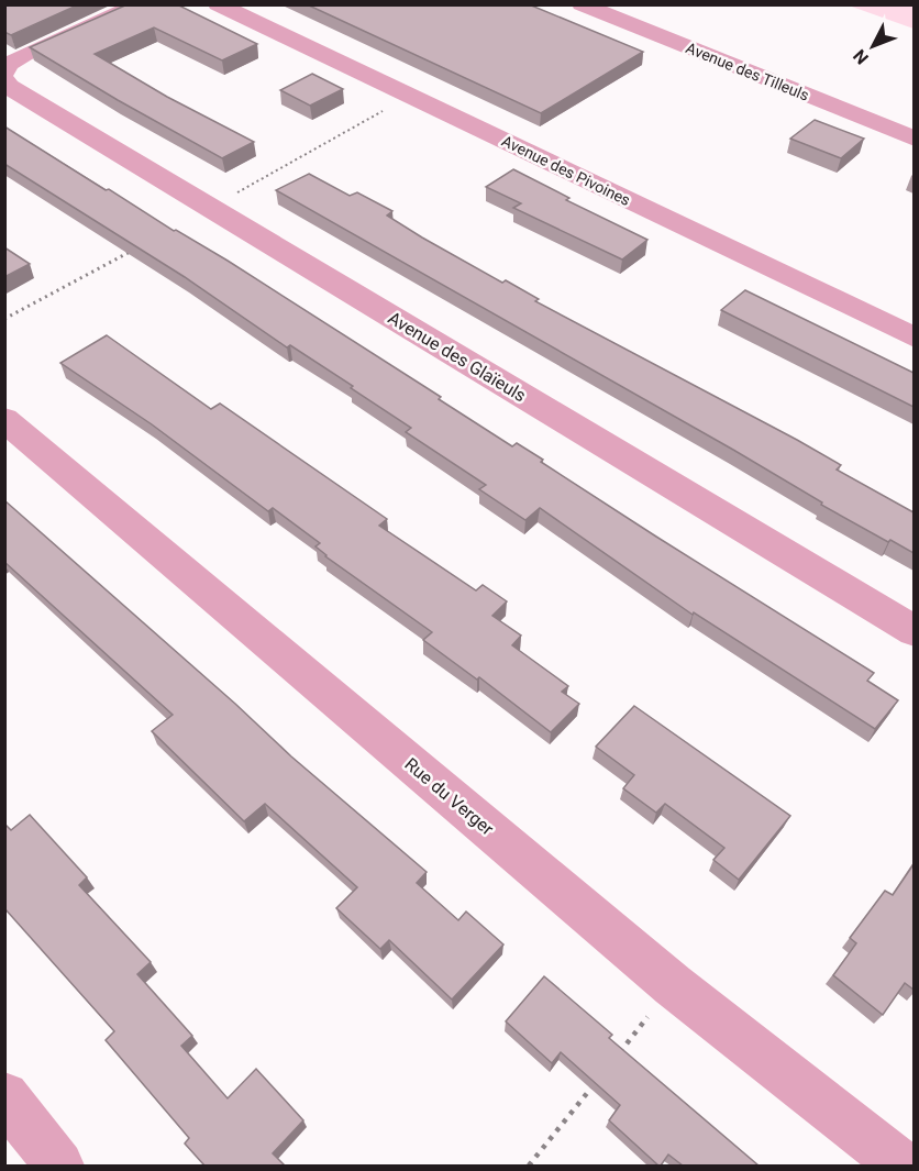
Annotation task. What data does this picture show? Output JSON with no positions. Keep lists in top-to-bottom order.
{
  "streets": {
    "street": [
      "Avenue des Tilleuls",
      "Avenue des Pivoines",
      "Avenue des Glaïeuls",
      "Rue du Verger"
    ]
  },
  "north": "bottom left"
}
